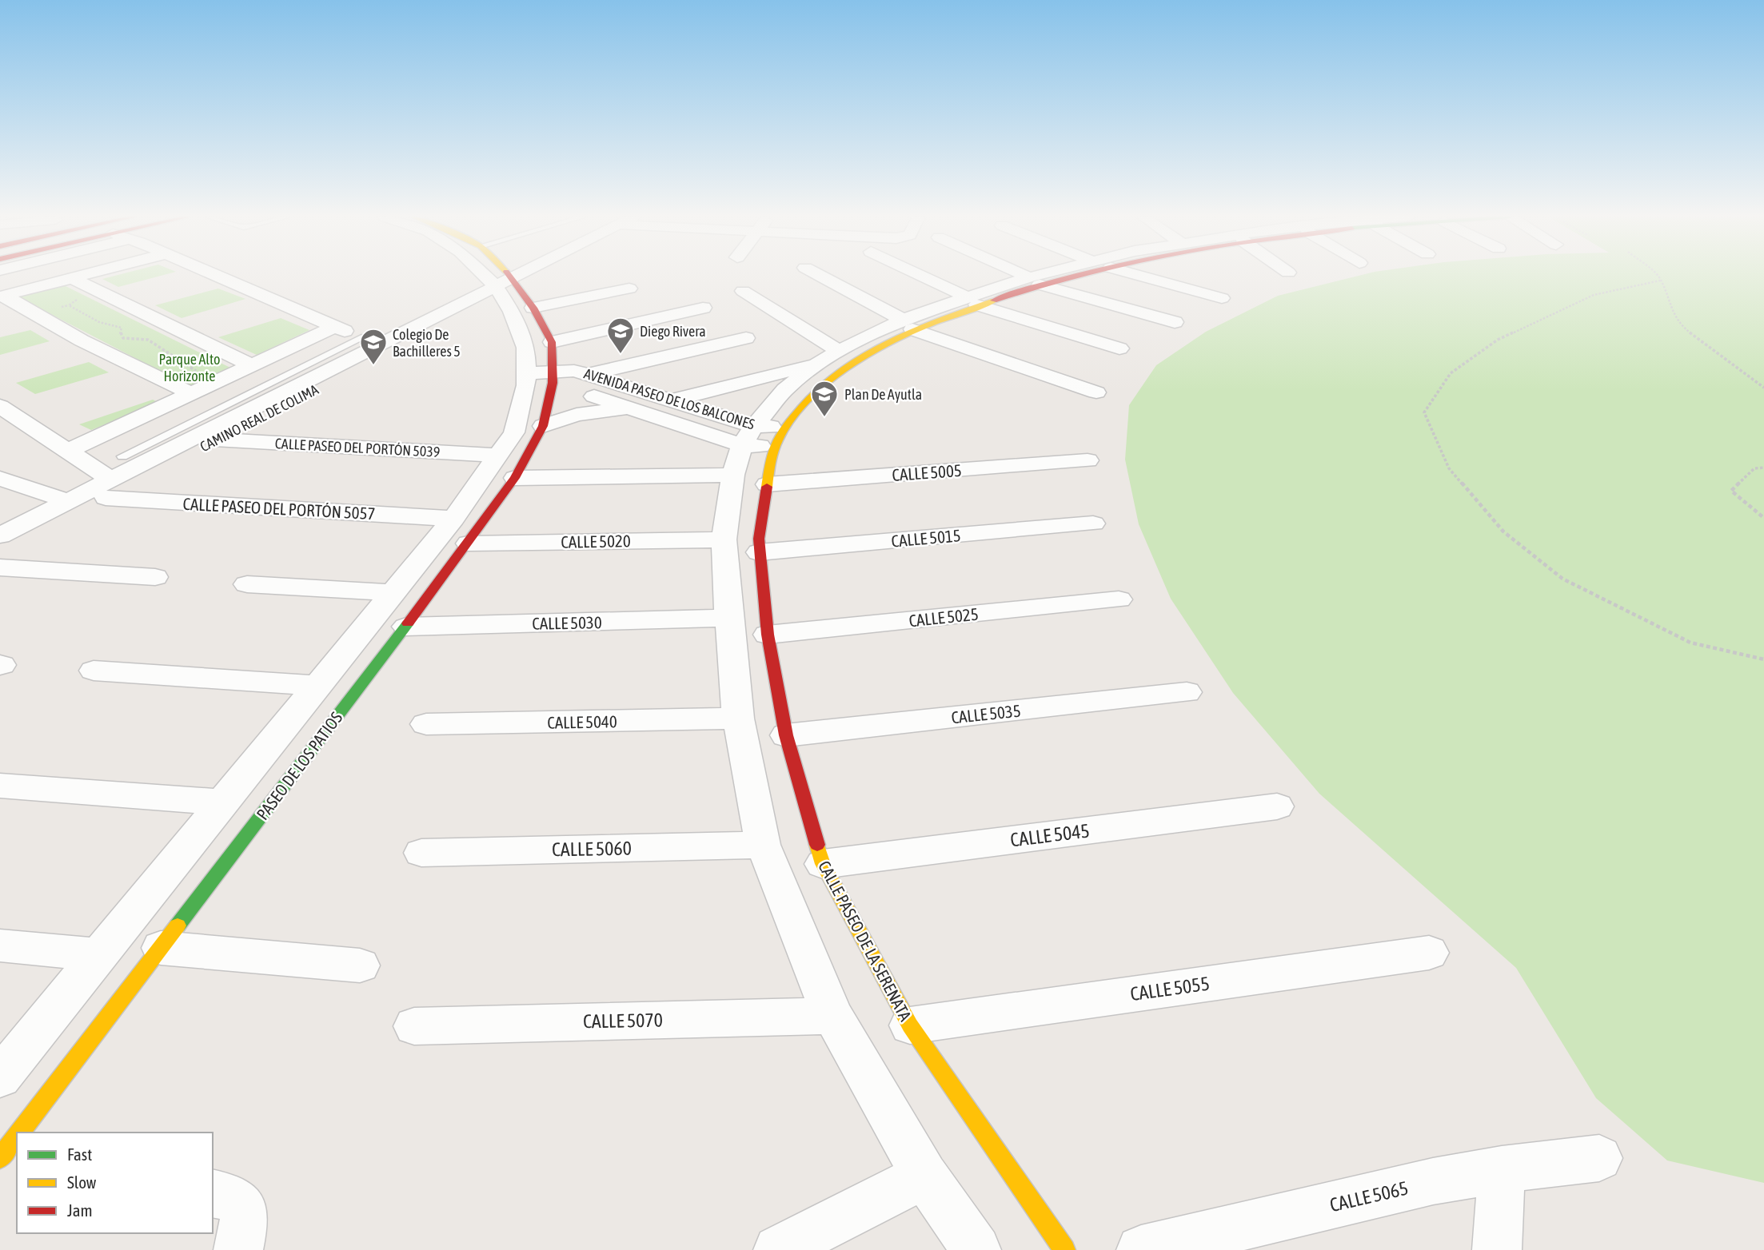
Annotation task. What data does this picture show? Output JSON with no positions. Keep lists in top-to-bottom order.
{
  "streets": {
    "street": [
      "AVENIDA PASEO DE LOS BALCONES",
      "CAMINO REAL DE COLIMA",
      "CALLE PASEO DEL PORTÓN 5039",
      "CALLE 5005",
      "CALLE PASEO DEL PORTÓN 5057",
      "CALLE 5015",
      "CALLE 5020",
      "CALLE 5025",
      "CALLE 5030",
      "CALLE 5035",
      "CALLE 5040",
      "PASEO DE LOS PATIOS",
      "CALLE 5045",
      "CALLE 5060",
      "CALLE PASEO DE LA SERENATA",
      "CALLE 5055",
      "CALLE 5070",
      "CALLE 5065"
    ]
  },
  "crossings": [
    ["AVENIDA PASEO DE LOS BALCONES", "PASEO DE LOS PATIOS"],
    ["AVENIDA PASEO DE LOS BALCONES", "CALLE PASEO DE LA SERENATA"],
    ["CAMINO REAL DE COLIMA", "CALLE PASEO DEL PORTÓN 5039"],
    ["CAMINO REAL DE COLIMA", "CALLE PASEO DEL PORTÓN 5057"],
    ["CALLE PASEO DEL PORTÓN 5039", "PASEO DE LOS PATIOS"],
    ["CALLE PASEO DEL PORTÓN 5039", "CALLE PASEO DE LA SERENATA"],
    ["CALLE 5005", "CALLE PASEO DE LA SERENATA"],
    ["CALLE PASEO DEL PORTÓN 5057", "CALLE 5020"],
    ["CALLE PASEO DEL PORTÓN 5057", "PASEO DE LOS PATIOS"],
    ["CALLE 5015", "CALLE PASEO DE LA SERENATA"],
    ["CALLE 5020", "PASEO DE LOS PATIOS"],
    ["CALLE 5020", "CALLE PASEO DE LA SERENATA"],
    ["CALLE 5025", "CALLE PASEO DE LA SERENATA"],
    ["CALLE 5030", "PASEO DE LOS PATIOS"],
    ["CALLE 5030", "CALLE PASEO DE LA SERENATA"],
    ["CALLE 5035", "CALLE PASEO DE LA SERENATA"],
    ["CALLE 5040", "CALLE PASEO DE LA SERENATA"],
    ["CALLE 5045", "CALLE PASEO DE LA SERENATA"],
    ["CALLE 5060", "CALLE PASEO DE LA SERENATA"],
    ["CALLE PASEO DE LA SERENATA", "CALLE 5055"],
    ["CALLE PASEO DE LA SERENATA", "CALLE 5070"]
  ],
  "parks": ["Parque Alto Horizonte"],
  "places": {
    "school or university": ["Diego Rivera", "Colegio De Bachilleres 5", "Plan De Ayutla"]
  },
  "legend": ["Fast", "Slow", "Jam"]
}
